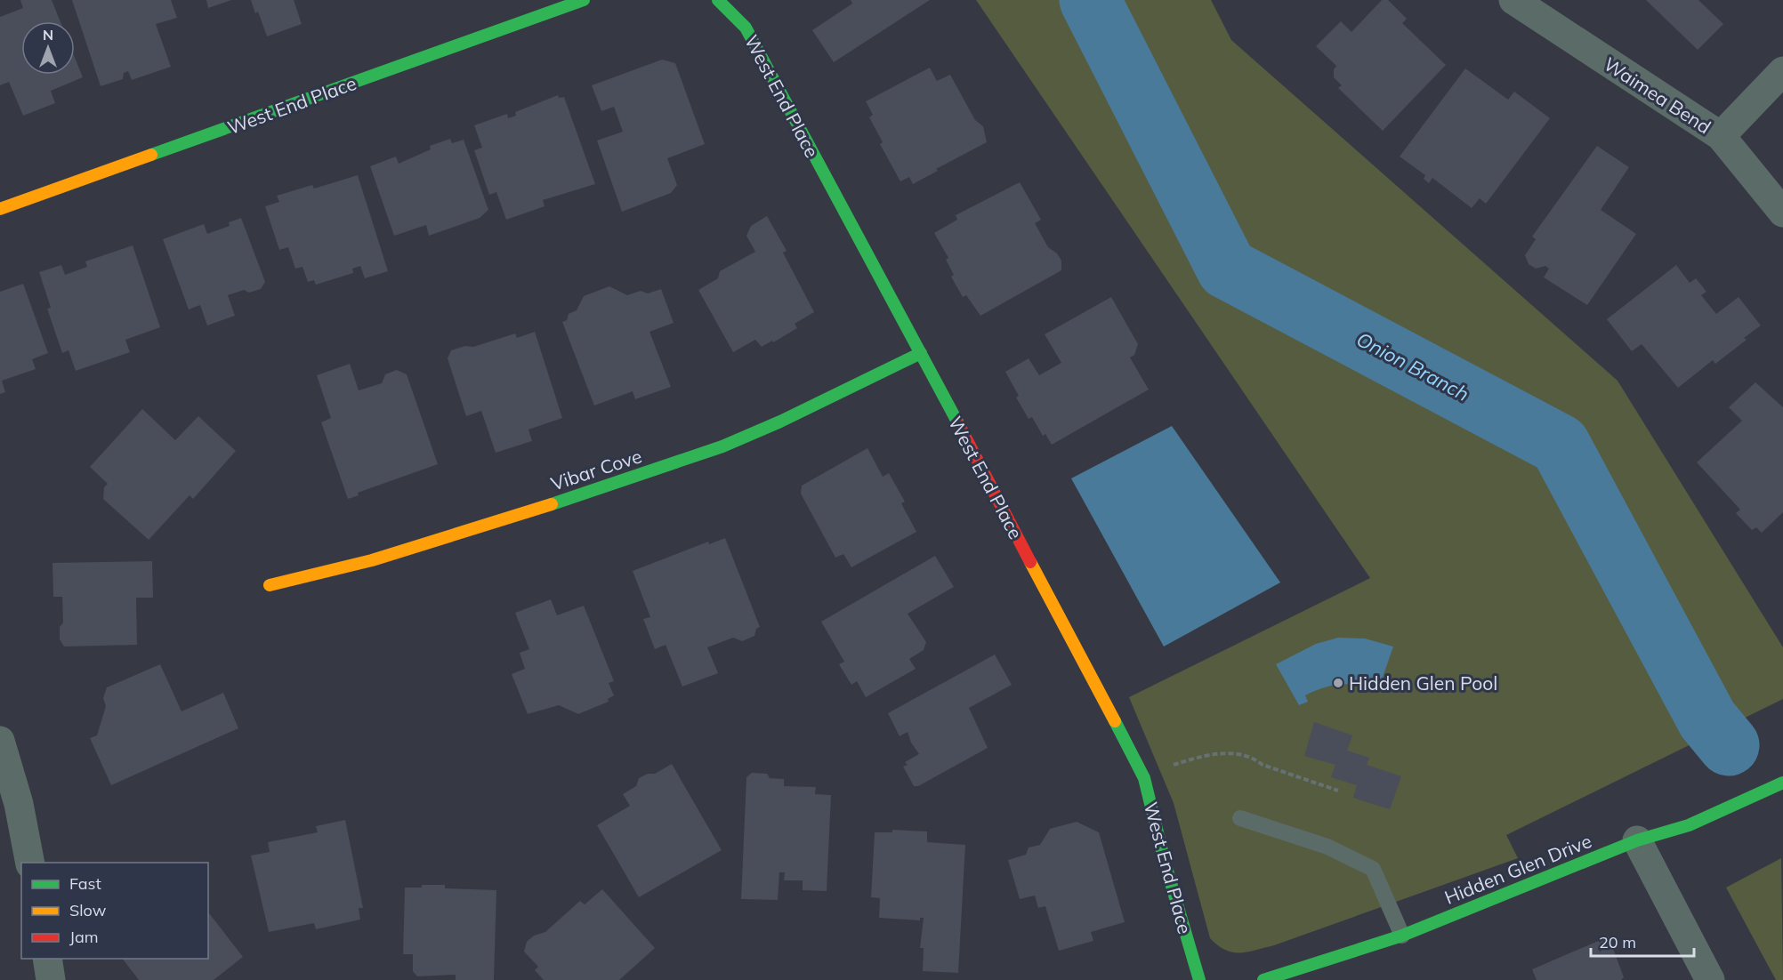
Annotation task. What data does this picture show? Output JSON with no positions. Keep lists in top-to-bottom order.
{
  "streets": {
    "street": [
      "Waimea Bend",
      "West End Place",
      "Vibar Cove",
      "Hidden Glen Drive"
    ]
  },
  "crossings": [
    ["West End Place", "Vibar Cove"]
  ],
  "water": ["Onion Branch"],
  "places": ["Hidden Glen Pool"],
  "legend": ["Fast", "Slow", "Jam"],
  "scale_bar": "20 m",
  "north": "top"
}
